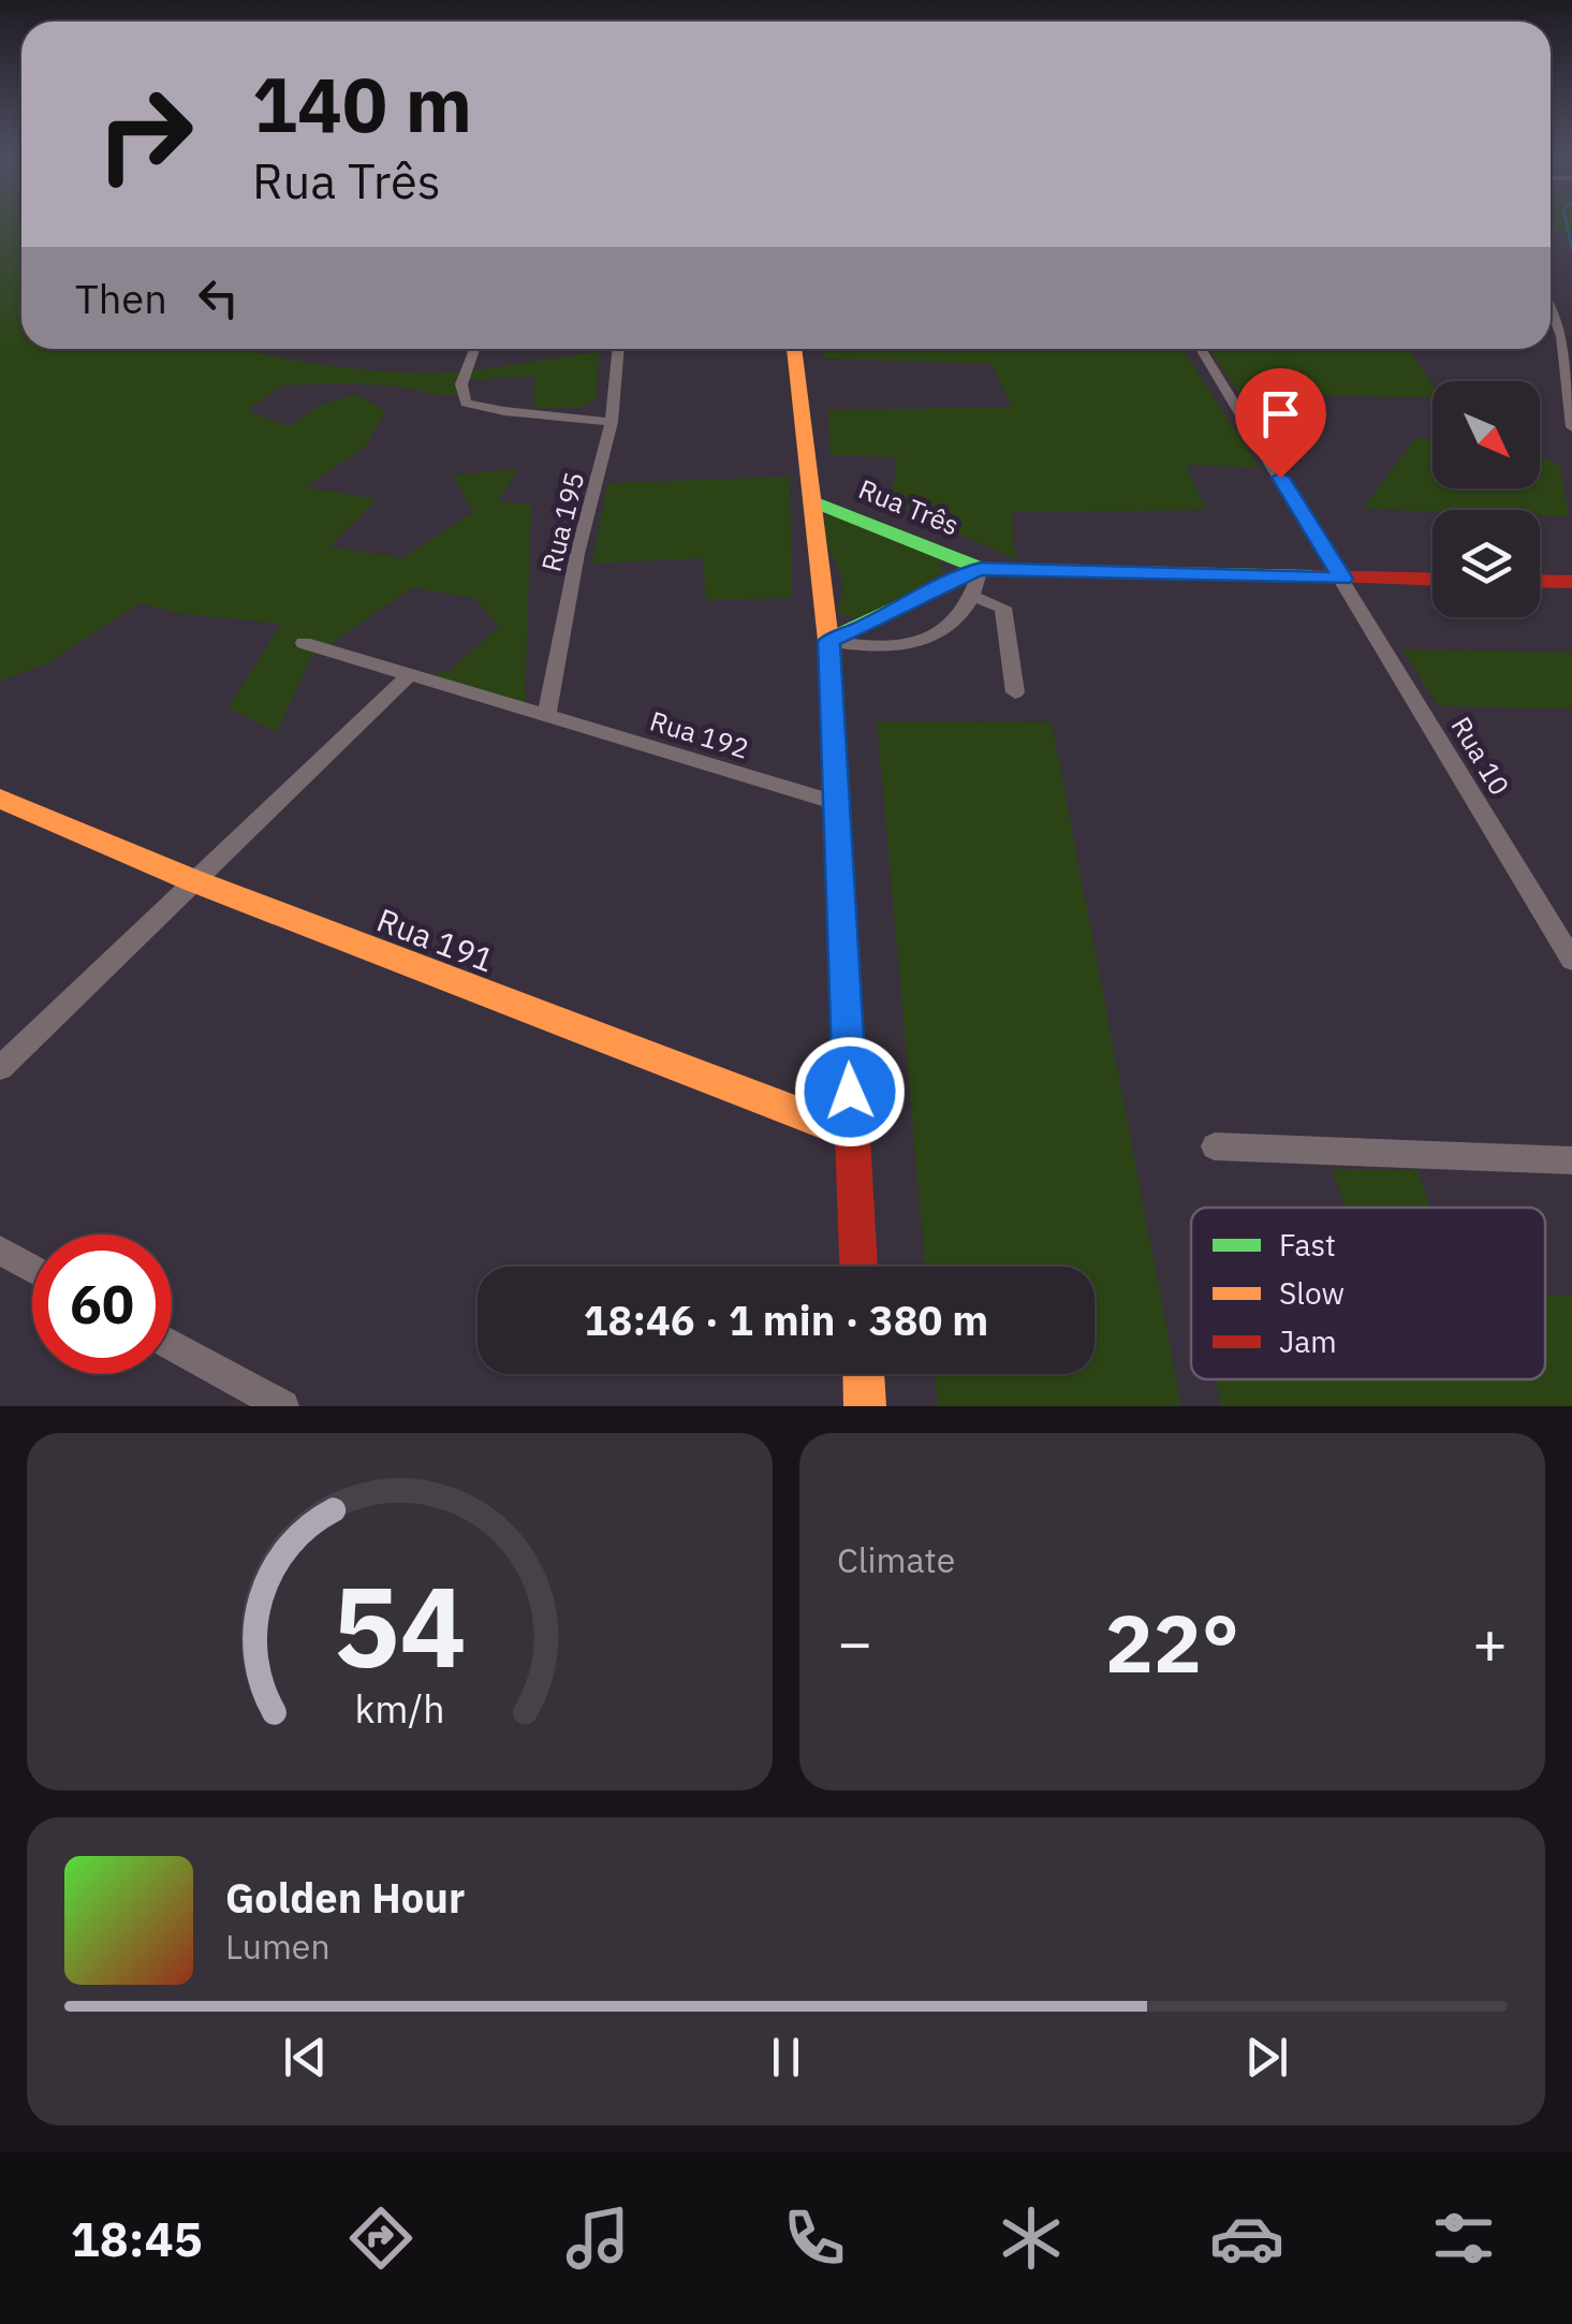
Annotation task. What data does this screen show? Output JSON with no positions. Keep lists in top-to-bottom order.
{
  "streets": {
    "main road": ["Rua Três", "Rua 191"],
    "street": ["Rua 195", "Rua 192", "Rua 10"]
  },
  "crossings": [
    ["Rua Três", "Rua 10"],
    ["Rua 195", "Rua 192"]
  ],
  "legend": ["Fast", "Slow", "Jam"],
  "north": "bottom right",
  "page": {
    "turn": ["140 m", "Rua Três"],
    "then": "Then",
    "limit": "60",
    "trip": "18:46 · 1 min · 380 m",
    "tile": "Climate",
    "heat": ["−", "22°", "+"],
    "song": ["Golden Hour", "Lumen"],
    "tabs": "18:45",
    "gauge": ["54", "km/h"]
  }
}
